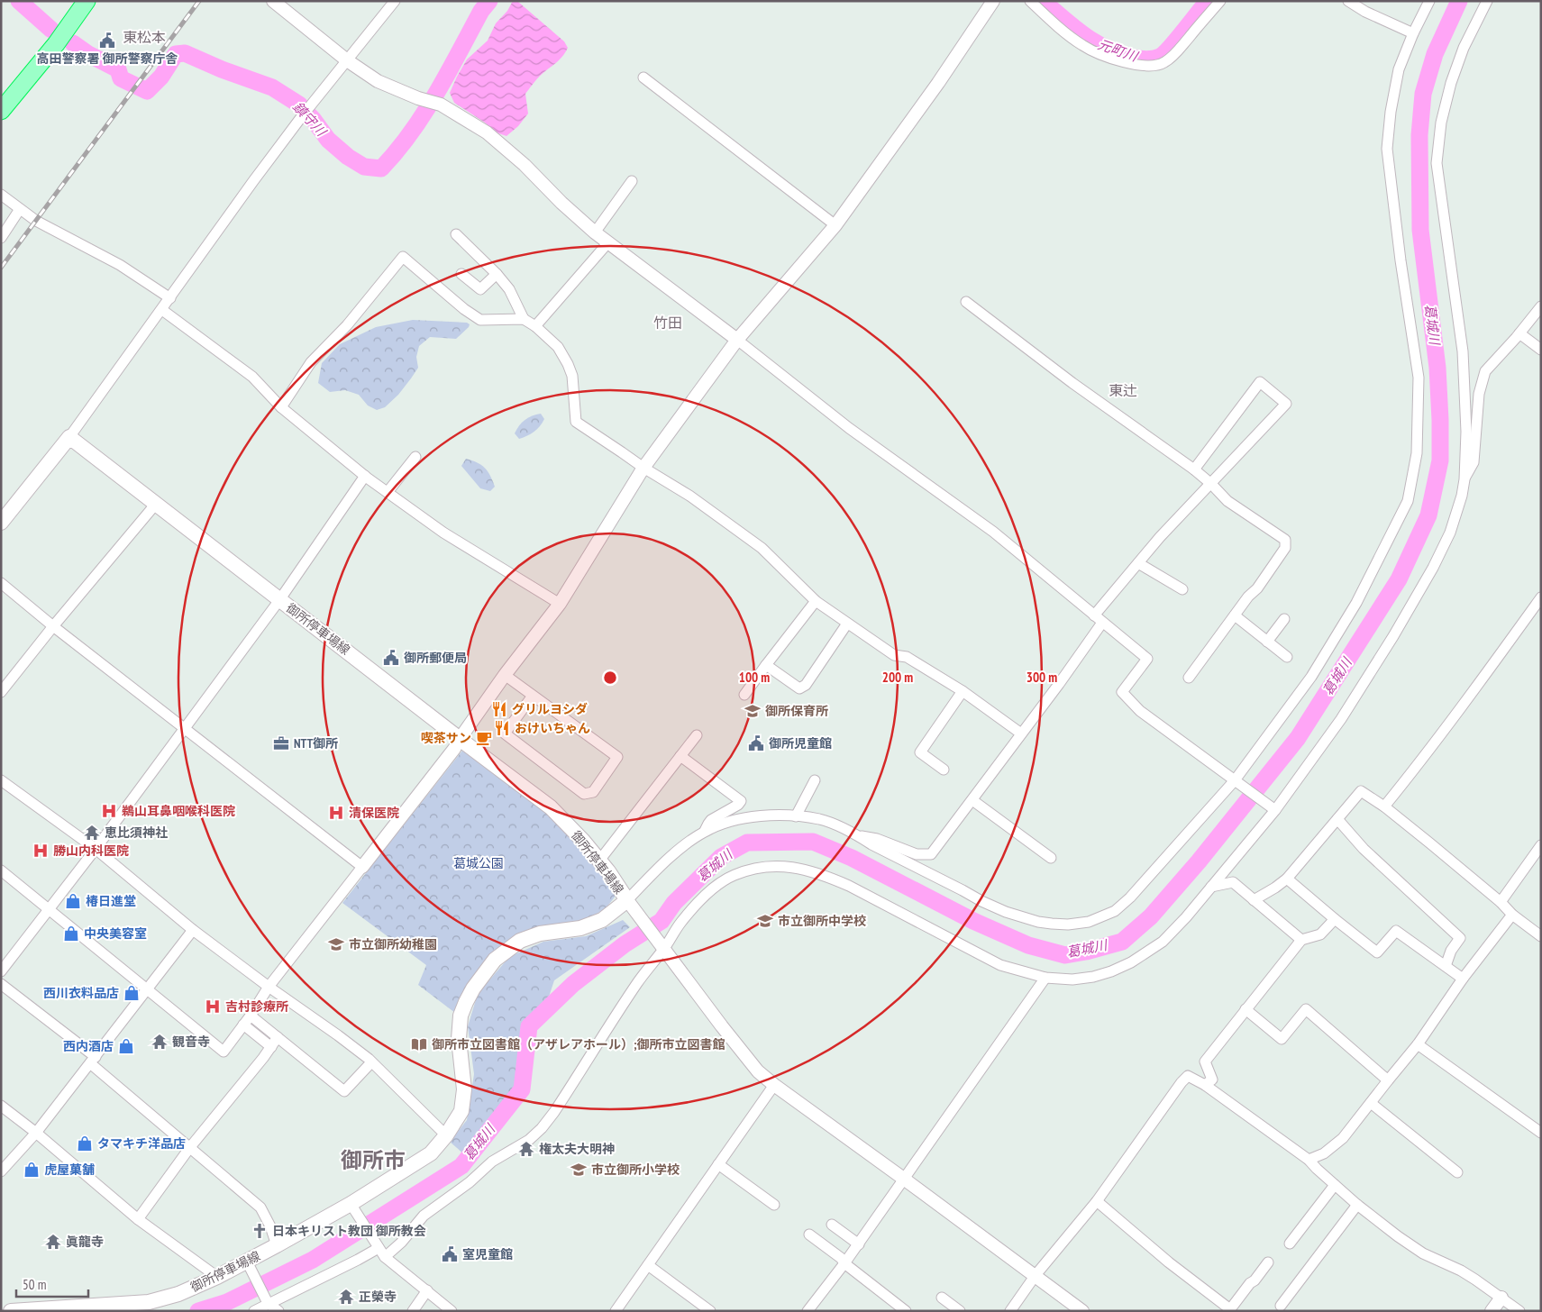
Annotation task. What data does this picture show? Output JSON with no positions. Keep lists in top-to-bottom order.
{
  "streets": {
    "main road": ["御所停車場線"]
  },
  "districts": [
    "東松本",
    "竹田",
    "東辻",
    "御所市"
  ],
  "water": ["元町川", "鎮守川", "葛城川"],
  "parks": ["葛城公園"],
  "places": {
    "public building": [
      "高田警察署 御所警察庁舎",
      "御所郵便局",
      "御所児童館",
      "室児童館"
    ],
    "restaurant": ["グリルヨシダ", "おけいちゃん"],
    "school or university": [
      "御所保育所",
      "市立御所中学校",
      "市立御所幼稚園",
      "市立御所小学校"
    ],
    "cafe": ["喫茶サン"],
    "office": ["NTT御所"],
    "hospital": [
      "鵜山耳鼻咽喉科医院",
      "清保医院",
      "勝山内科医院",
      "吉村診療所"
    ],
    "temple": [
      "恵比須神社",
      "観音寺",
      "権太夫大明神",
      "眞龍寺",
      "正榮寺"
    ],
    "shop": [
      "椿日進堂",
      "中央美容室",
      "西川衣料品店",
      "西内酒店",
      "タマキチ洋品店",
      "虎屋菓舗"
    ],
    "library": ["御所市立図書館（アザレアホール）;御所市立図書館"],
    "church": ["日本キリスト教団 御所教会"]
  },
  "scale_bar": "50 m",
  "rings": ["100 m", "200 m", "300 m"]
}
